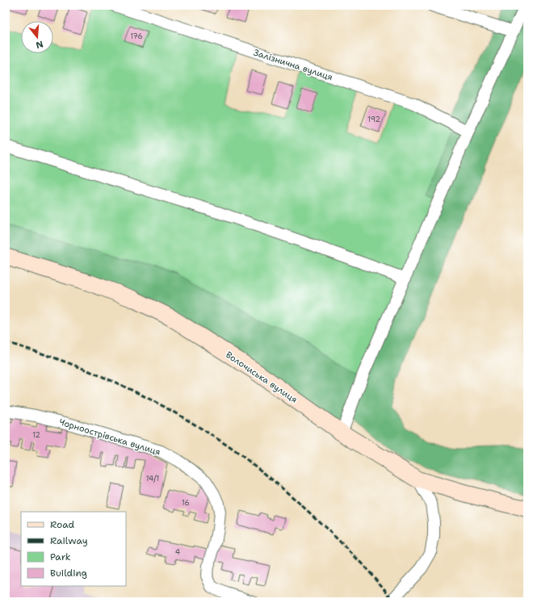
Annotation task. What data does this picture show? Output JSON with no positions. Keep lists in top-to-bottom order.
{
  "streets": {
    "main road": ["Волочиська вулиця"],
    "street": ["Залізнична вулиця", "Чорноострівська вулиця"]
  },
  "house_numbers": [
    "176",
    "192",
    "12",
    "14/1",
    "16",
    "4"
  ],
  "legend": [
    "Road",
    "Railway",
    "Park",
    "Building"
  ],
  "north": "bottom"
}
